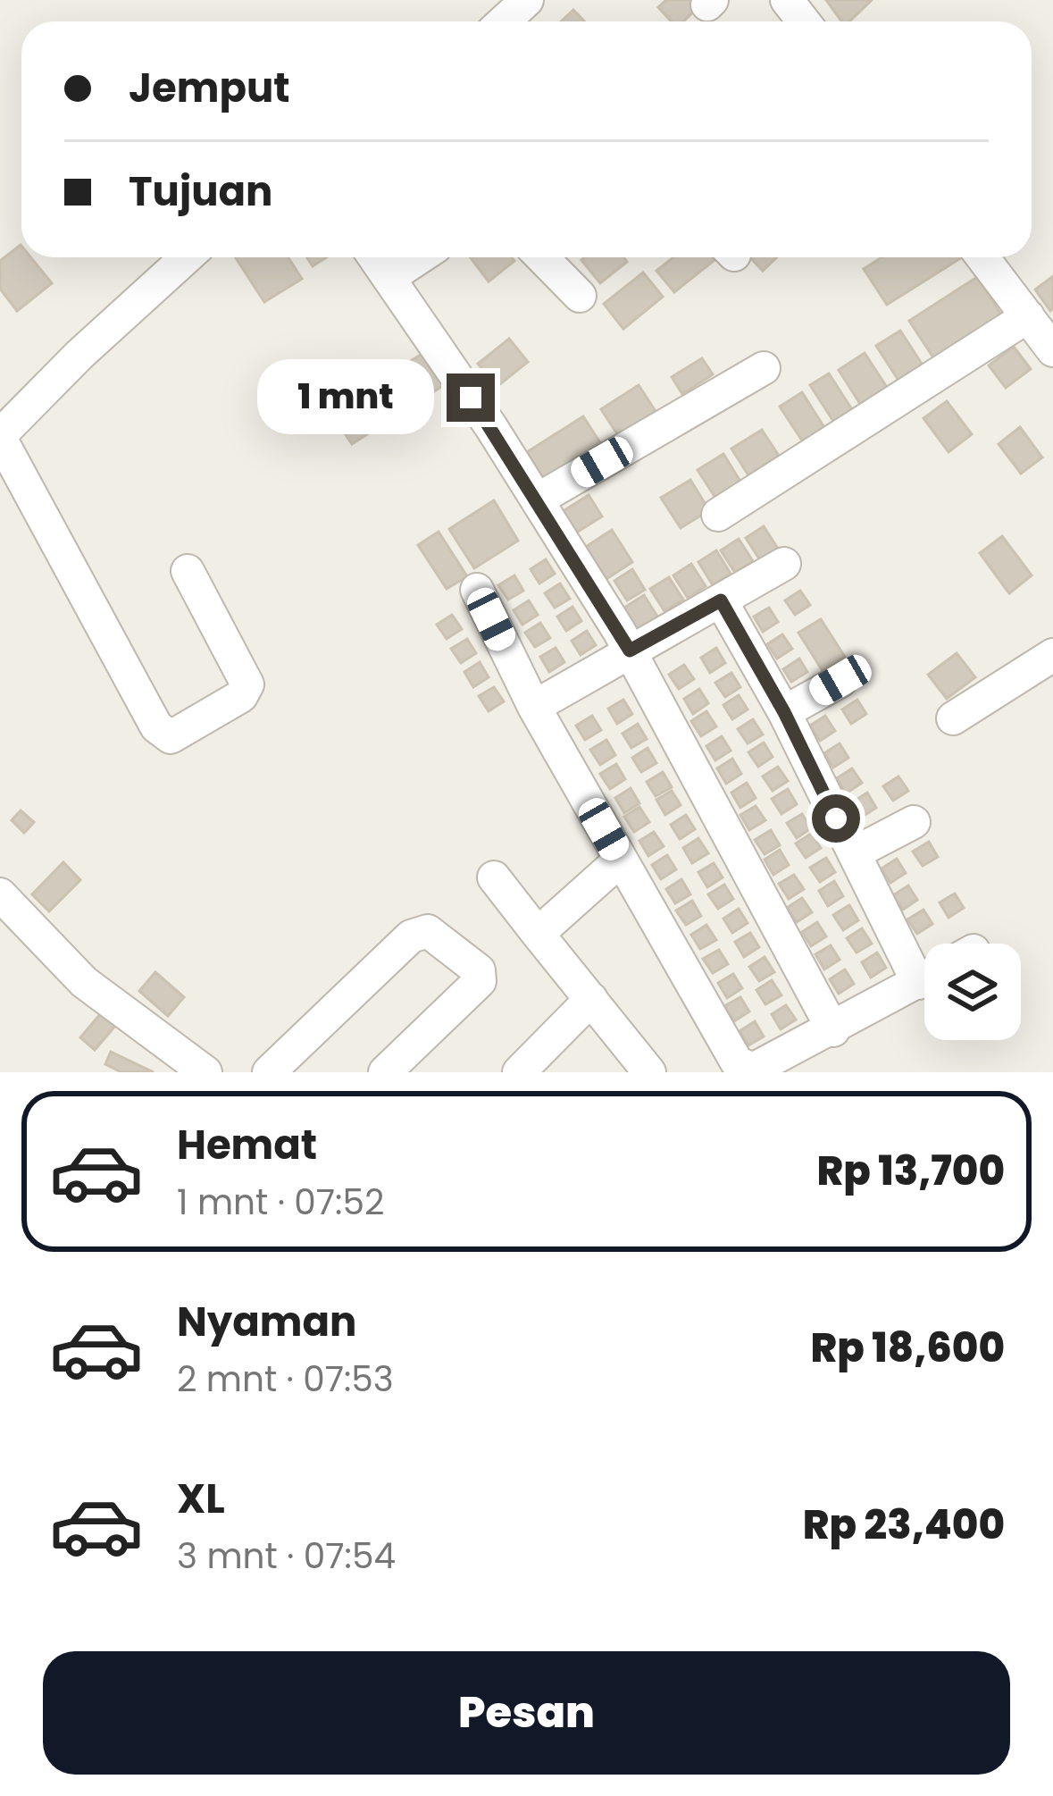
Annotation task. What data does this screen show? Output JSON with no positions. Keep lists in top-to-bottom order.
{
  "page": {
    "banner": ["Jemput", "Tujuan"],
    "bubble": "1 mnt",
    "list": [
      {
        "name": "Hemat",
        "note": "1 mnt · 07:52",
        "value": "Rp 13,700"
      },
      {
        "name": "Nyaman",
        "note": "2 mnt · 07:53",
        "value": "Rp 18,600"
      },
      {
        "name": "XL",
        "note": "3 mnt · 07:54",
        "value": "Rp 23,400"
      }
    ],
    "buttons": "Pesan"
  }
}
